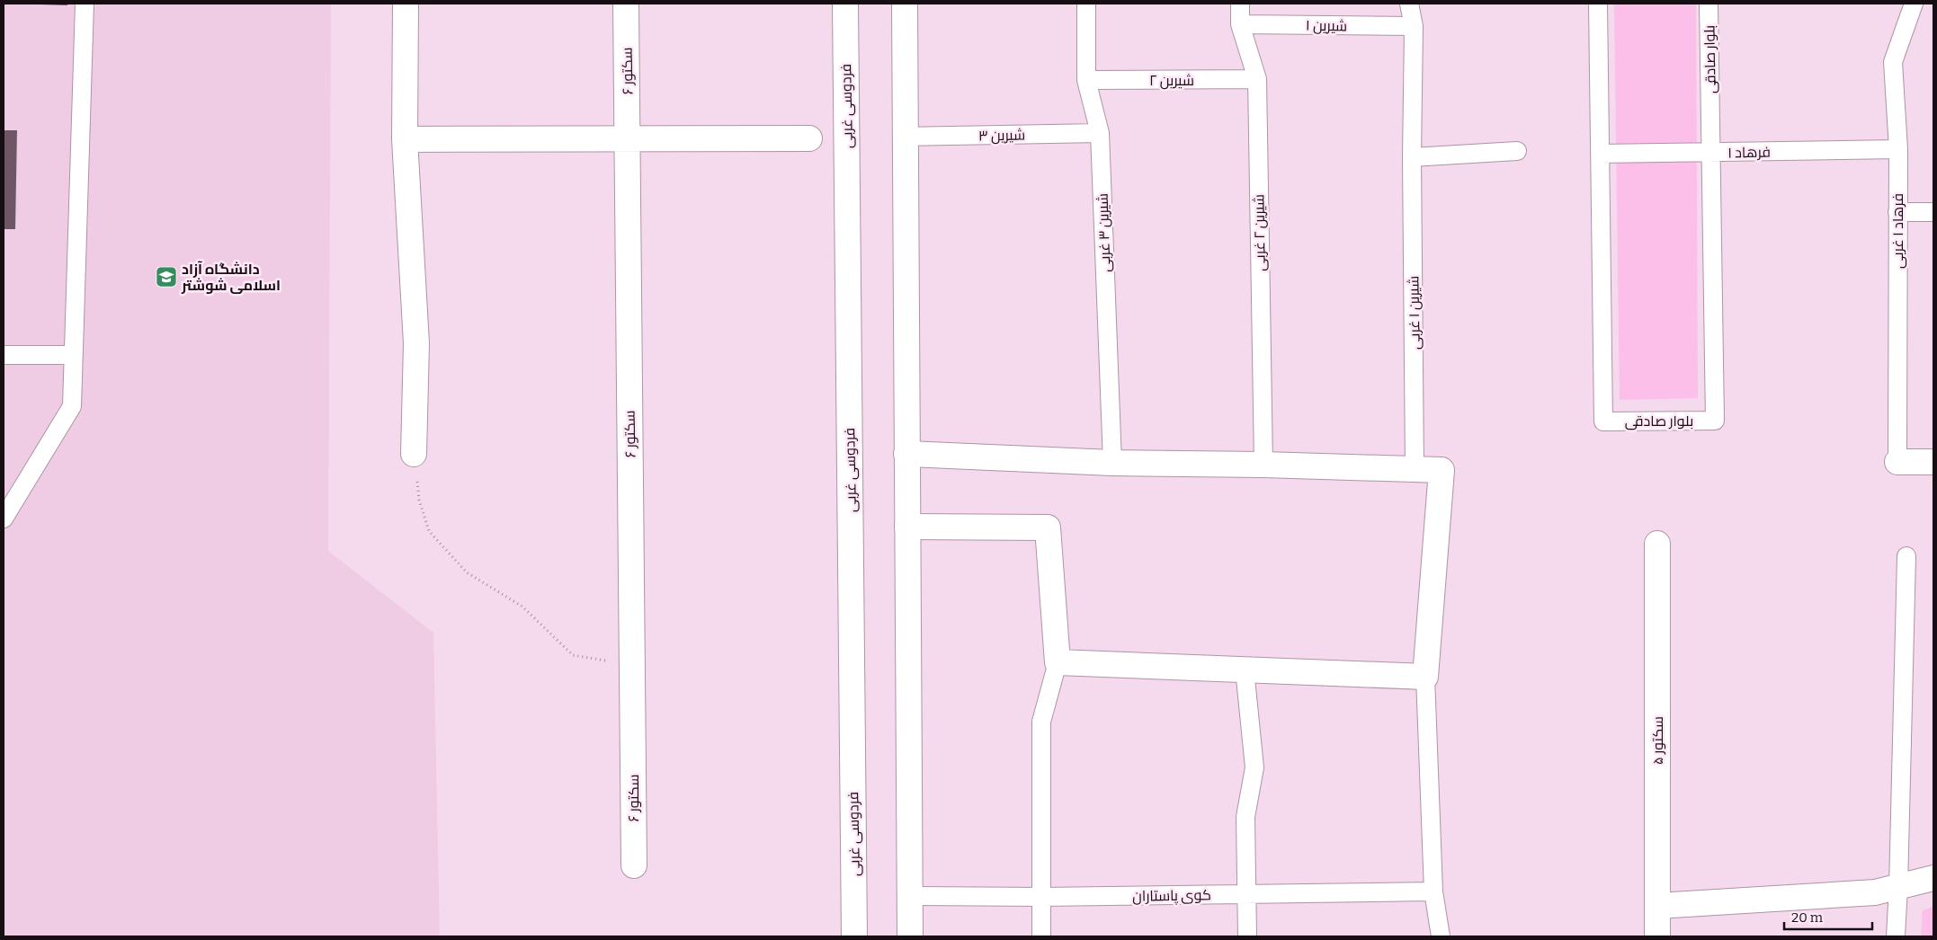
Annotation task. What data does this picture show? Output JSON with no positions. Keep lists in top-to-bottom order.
{
  "streets": {
    "street": ["سکتور ۶", "فردوسی غربی", "سکتور ۵"],
    "lane": [
      "شیرین ۱",
      "بلوار صادقی",
      "شیرین ۲",
      "شیرین ۳",
      "فرهاد ۱",
      "فرهاد ۱ غربی",
      "شیرین ۳ غربی",
      "شیرین ۲ غربی",
      "شیرین ۱ غربی",
      "کوی پاستاران"
    ]
  },
  "crossings": [
    ["شیرین ۱", "شیرین ۲ غربی"],
    ["شیرین ۱", "شیرین ۱ غربی"],
    ["بلوار صادقی", "فرهاد ۱"],
    ["شیرین ۲", "شیرین ۳ غربی"],
    ["شیرین ۲", "شیرین ۲ غربی"],
    ["شیرین ۳", "شیرین ۳ غربی"],
    ["فرهاد ۱", "فرهاد ۱ غربی"]
  ],
  "places": {
    "school or university": ["دانشگاه آزاد اسلامی شوشتر"]
  },
  "scale_bar": "20 m"
}
